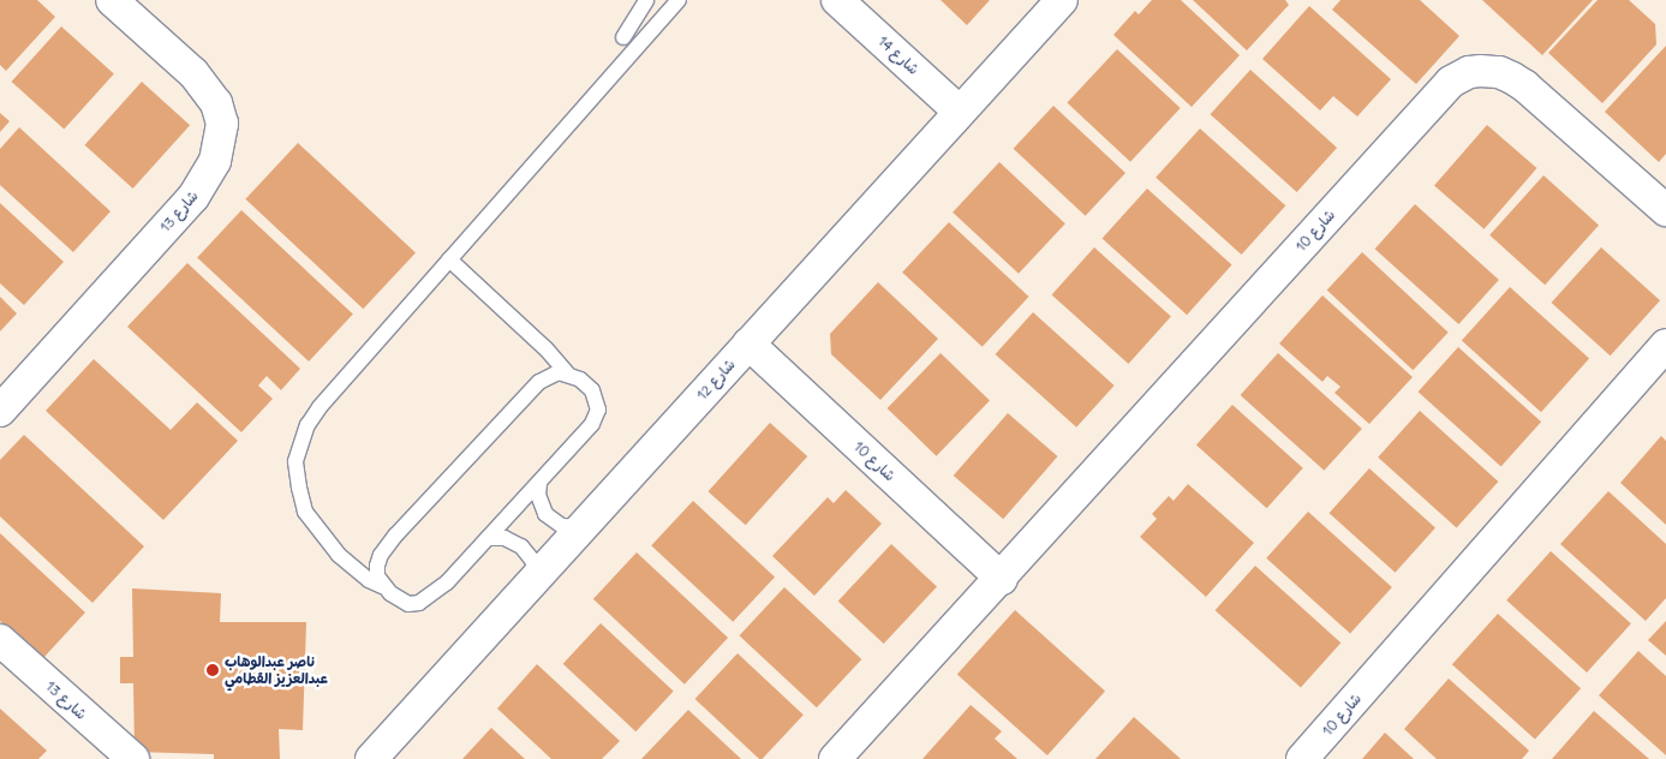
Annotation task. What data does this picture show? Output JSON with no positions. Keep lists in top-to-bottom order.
{
  "streets": {
    "street": [
      "شارع 14",
      "شارع 13",
      "شارع 10",
      "شارع 12"
    ]
  },
  "crossings": [
    ["شارع 14", "شارع 12"],
    ["شارع 10", "شارع 12"]
  ],
  "places": ["ناصر عبدالوهاب عبدالعزيز القطامي"]
}
